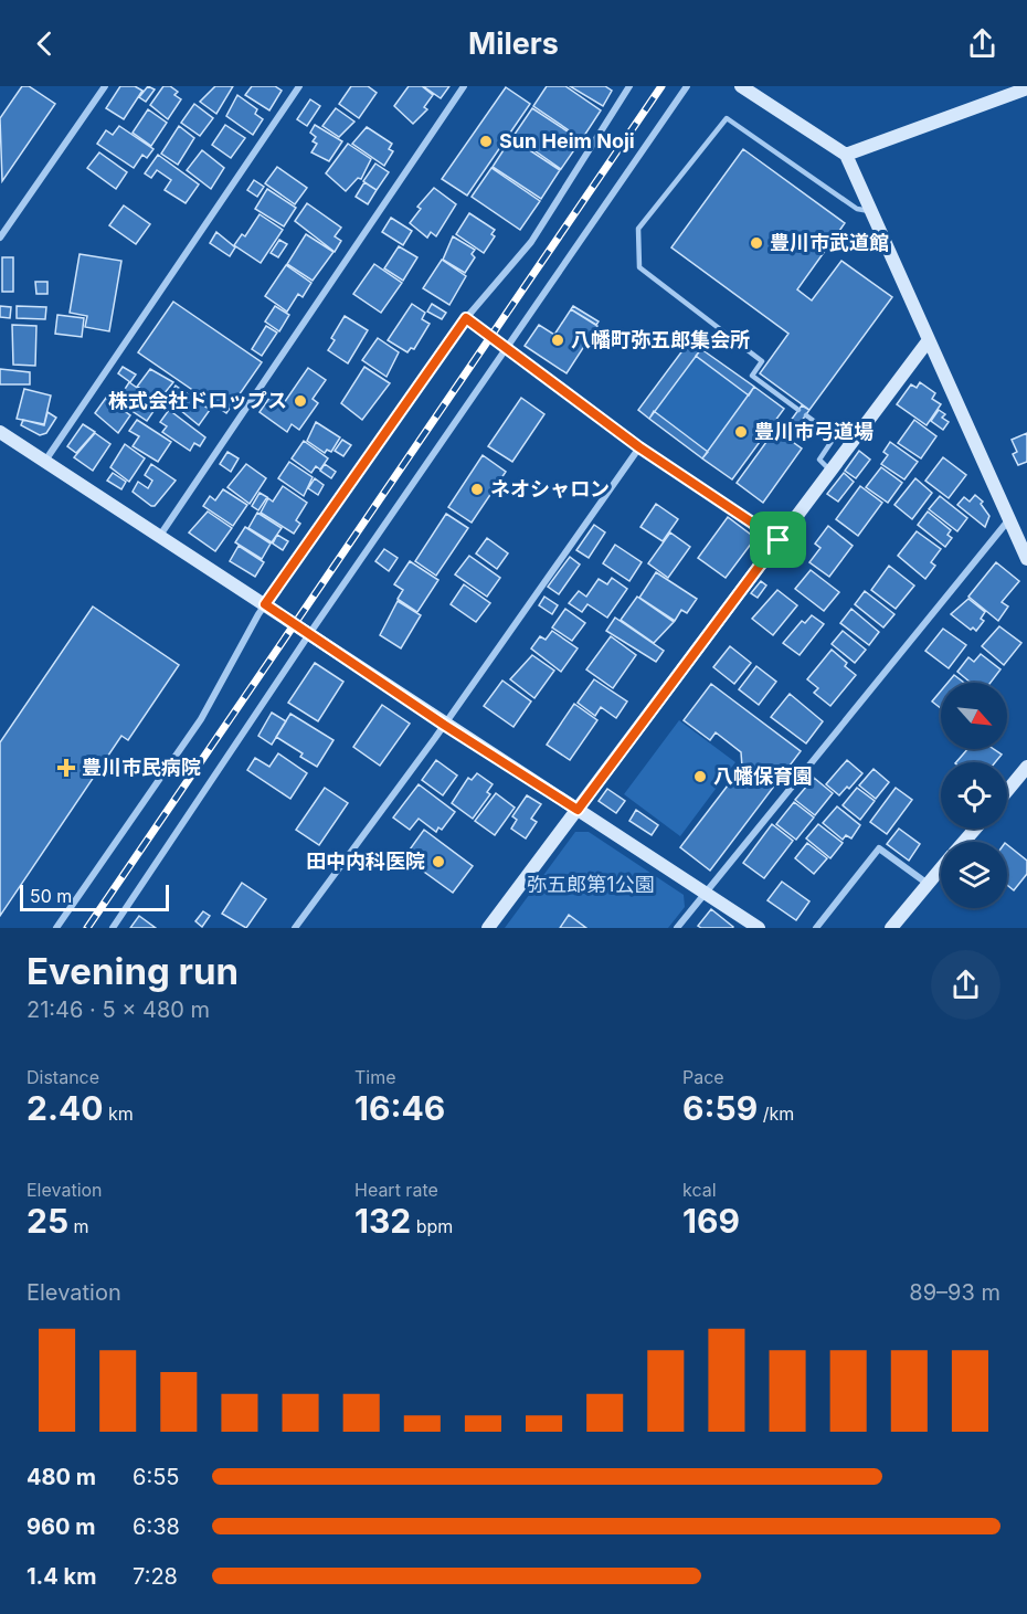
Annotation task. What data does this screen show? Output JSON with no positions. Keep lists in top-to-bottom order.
{
  "parks": ["弥五郎第1公園"],
  "places": {
    "other": [
      "Sun Heim Noji",
      "豊川市武道館",
      "八幡町弥五郎集会所",
      "株式会社ドロップス",
      "豊川市弓道場",
      "ネオシャロン",
      "八幡保育園",
      "田中内科医院"
    ],
    "health": ["豊川市民病院"]
  },
  "scale_bar": "50 m",
  "north": "bottom right",
  "page": {
    "header": "Milers",
    "scale": "50 m",
    "heading": ["Evening run", "21:46 · 5 × 480 m"],
    "stats": [
      ["Distance", "2.40 km"],
      ["Time", "16:46"],
      ["Pace", "6:59 /km"],
      ["Elevation", "25 m"],
      ["Heart rate", "132 bpm"],
      ["kcal", "169"]
    ],
    "chart": ["Elevation", "89–93 m"],
    "list": [
      {
        "name": "480 m",
        "note": "6:55"
      },
      {
        "name": "960 m",
        "note": "6:38"
      },
      {
        "name": "1.4 km",
        "note": "7:28"
      }
    ]
  }
}
